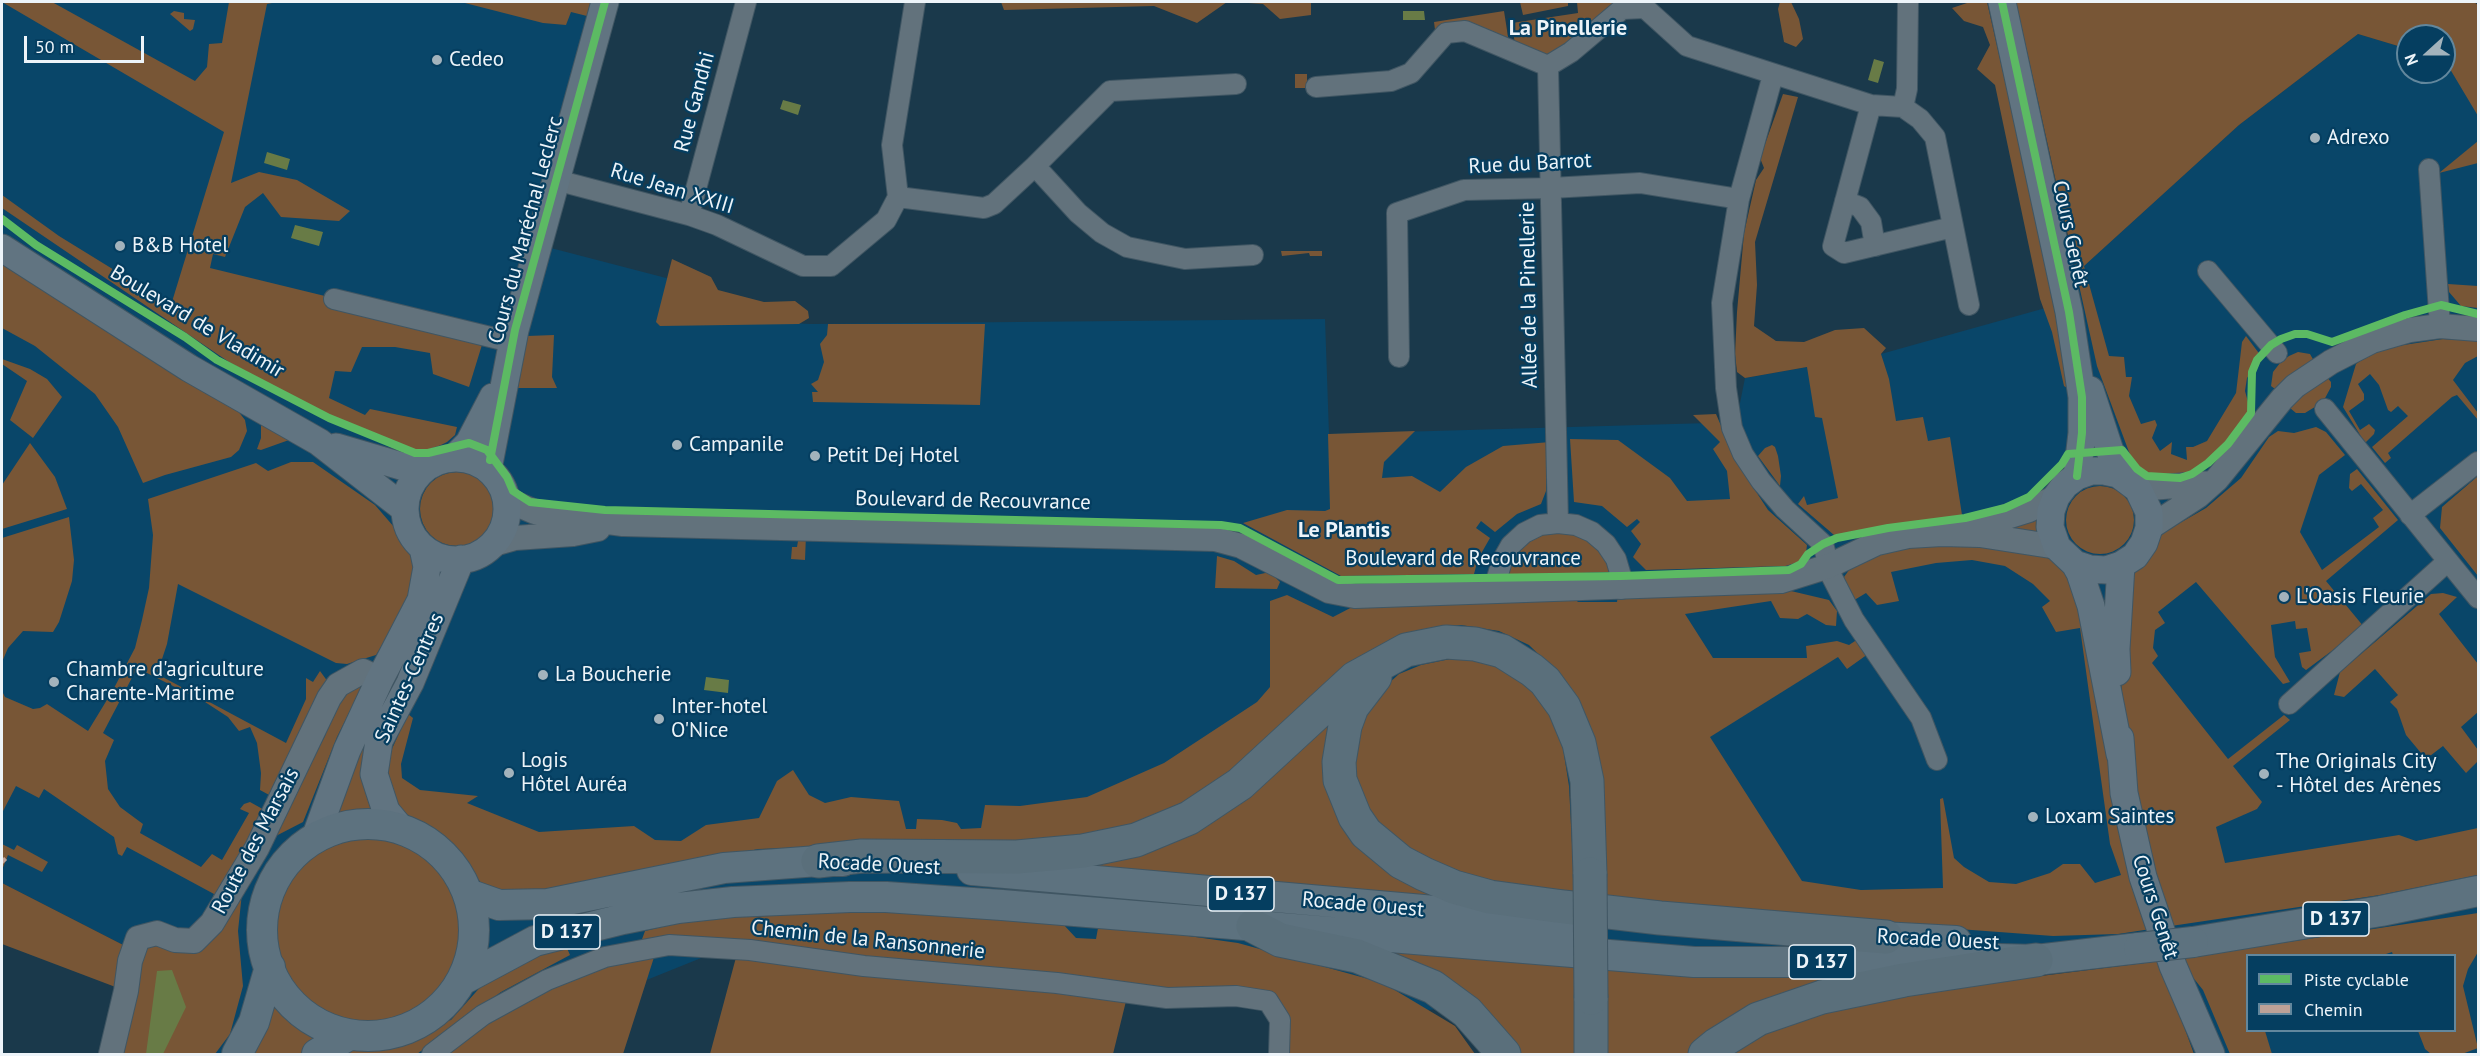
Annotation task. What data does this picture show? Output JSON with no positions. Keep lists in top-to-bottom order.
{
  "streets": {
    "highway": ["D 137"],
    "main road": [
      "Cours du Maréchal Leclerc",
      "Cours Genêt",
      "Boulevard de Vladimir",
      "Saintes-Centres",
      "Rocade Ouest"
    ],
    "street": [
      "Rue Gandhi",
      "Rue du Barrot",
      "Rue Jean XXIII",
      "Allée de la Pinellerie",
      "Boulevard de Recouvrance",
      "Route des Marsais",
      "Chemin de la Ransonnerie"
    ]
  },
  "crossings": [
    ["Rue Gandhi", "Rue Jean XXIII"],
    ["Rue du Barrot", "Allée de la Pinellerie"],
    ["Rue Jean XXIII", "Cours du Maréchal Leclerc"],
    ["Cours du Maréchal Leclerc", "Saintes-Centres"],
    ["Cours Genêt", "Boulevard de Recouvrance"],
    ["Saintes-Centres", "Rocade Ouest"],
    ["Rocade Ouest", "D 137"]
  ],
  "districts": ["La Pinellerie", "Le Plantis"],
  "places": [
    "Cedeo",
    "Adrexo",
    "B&B Hotel",
    "Campanile",
    "Petit Dej Hotel",
    "L'Oasis Fleurie",
    "La Boucherie",
    "Chambre d'agriculture Charente-Maritime",
    "Inter-hotel O'Nice",
    "Logis Hôtel Auréa",
    "The Originals City - Hôtel des Arènes",
    "Loxam Saintes"
  ],
  "legend": ["Piste cyclable", "Chemin"],
  "scale_bar": "50 m",
  "north": "left"
}
